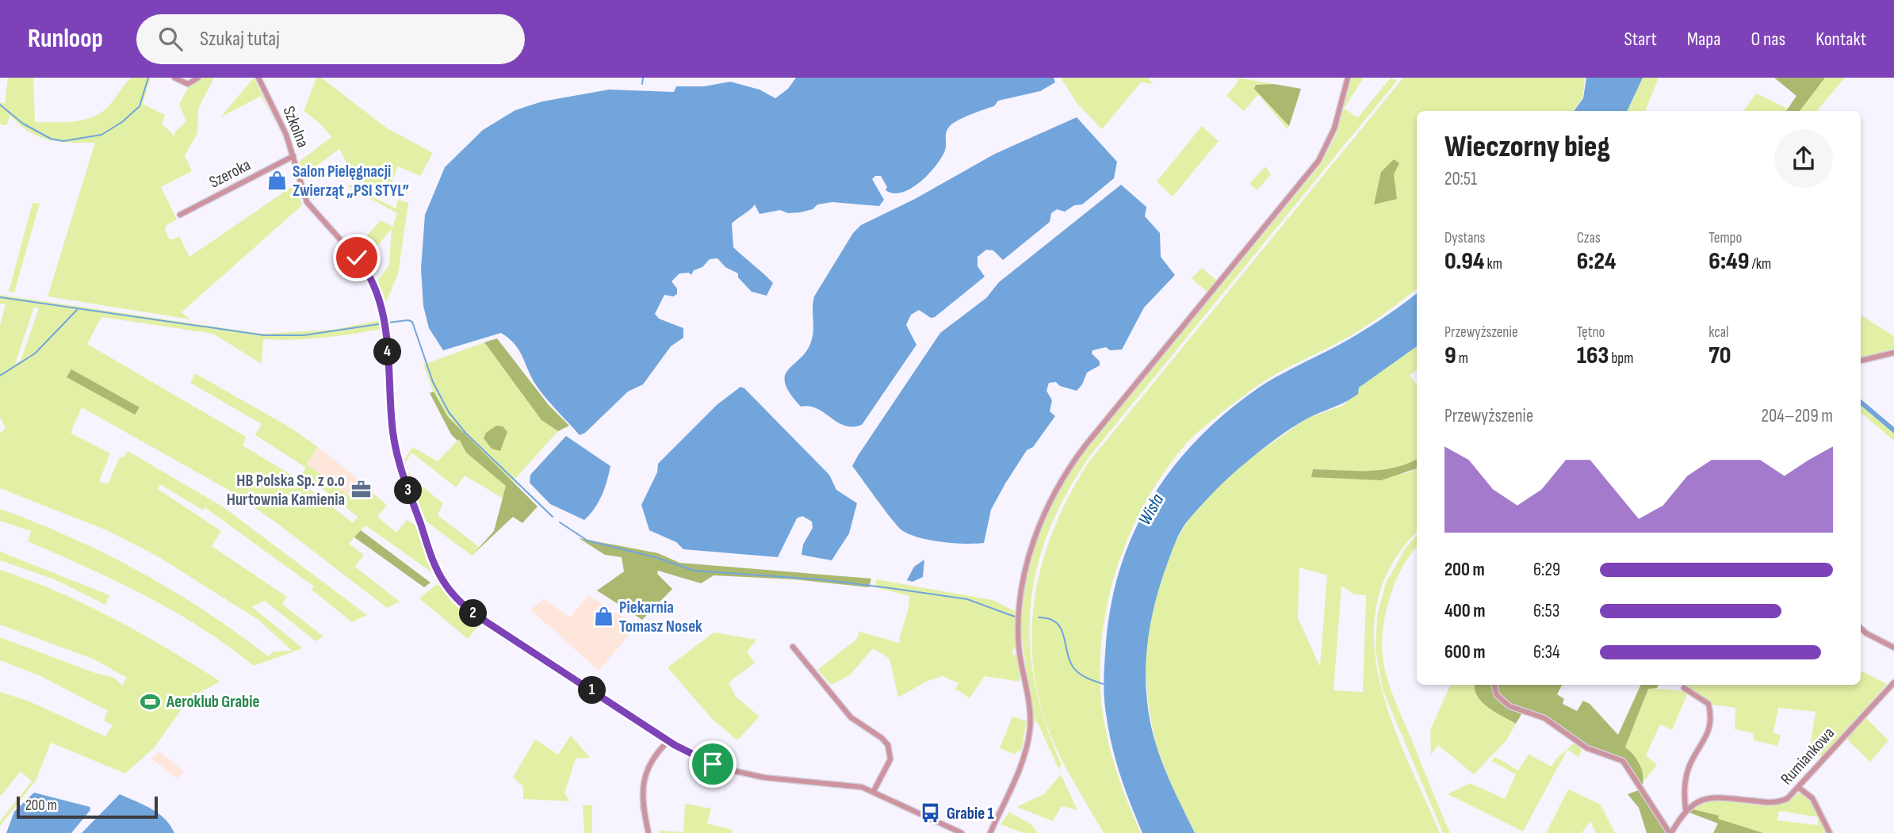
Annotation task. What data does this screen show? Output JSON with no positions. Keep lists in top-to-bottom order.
{
  "streets": {
    "street": ["Szkolna", "Szeroka", "Rumiankowa"]
  },
  "crossings": [
    ["Szkolna", "Szeroka"]
  ],
  "water": ["Wisła"],
  "places": {
    "shop": ["Salon Pielęgnacji Zwierząt „PSI STYL”", "Piekarnia Tomasz Nosek"],
    "office": ["HB Polska Sp. z o.o Hurtownia Kamienia"],
    "sports": ["Aeroklub Grabie"],
    "bus stop": ["Grabie 1"]
  },
  "scale_bar": "200 m",
  "page": {
    "header": "Runloop",
    "search": "Szukaj tutaj",
    "nav": [
      "Start",
      "Mapa",
      "O nas",
      "Kontakt"
    ],
    "heading": ["Wieczorny bieg", "20:51"],
    "stats": [
      ["Dystans", "0.94 km"],
      ["Czas", "6:24"],
      ["Tempo", "6:49 /km"],
      ["Przewyższenie", "9 m"],
      ["Tętno", "163 bpm"],
      ["kcal", "70"]
    ],
    "pins": [
      "4",
      "3",
      "2",
      "1"
    ],
    "chart": ["Przewyższenie", "204–209 m"],
    "list": [
      {
        "name": "200 m",
        "note": "6:29"
      },
      {
        "name": "400 m",
        "note": "6:53"
      },
      {
        "name": "600 m",
        "note": "6:34"
      }
    ],
    "scale": "200 m"
  }
}
